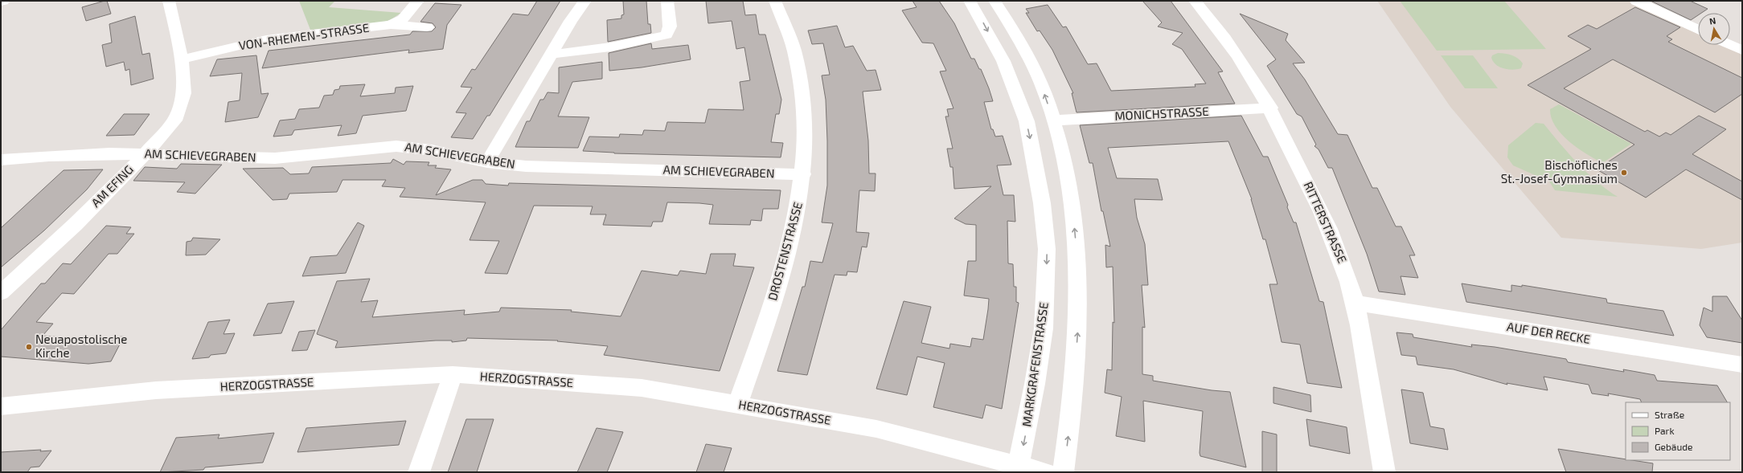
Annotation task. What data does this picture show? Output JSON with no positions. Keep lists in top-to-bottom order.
{
  "streets": {
    "street": [
      "VON-RHEMEN-STRASSE",
      "MONICHSTRASSE",
      "AM SCHIEVEGRABEN",
      "AM EFING",
      "RITTERSTRASSE",
      "DROSTENSTRASSE",
      "AUF DER RECKE",
      "MARKGRAFENSTRASSE",
      "HERZOGSTRASSE"
    ]
  },
  "crossings": [
    ["VON-RHEMEN-STRASSE", "AM EFING"],
    ["MONICHSTRASSE", "RITTERSTRASSE"],
    ["AM SCHIEVEGRABEN", "AM EFING"],
    ["AM SCHIEVEGRABEN", "DROSTENSTRASSE"],
    ["RITTERSTRASSE", "AUF DER RECKE"],
    ["DROSTENSTRASSE", "HERZOGSTRASSE"],
    ["MARKGRAFENSTRASSE", "HERZOGSTRASSE"]
  ],
  "places": ["Bischöfliches St.-Josef-Gymnasium", "Neuapostolische Kirche"],
  "legend": ["Straße", "Park", "Gebäude"],
  "north": "top"
}
